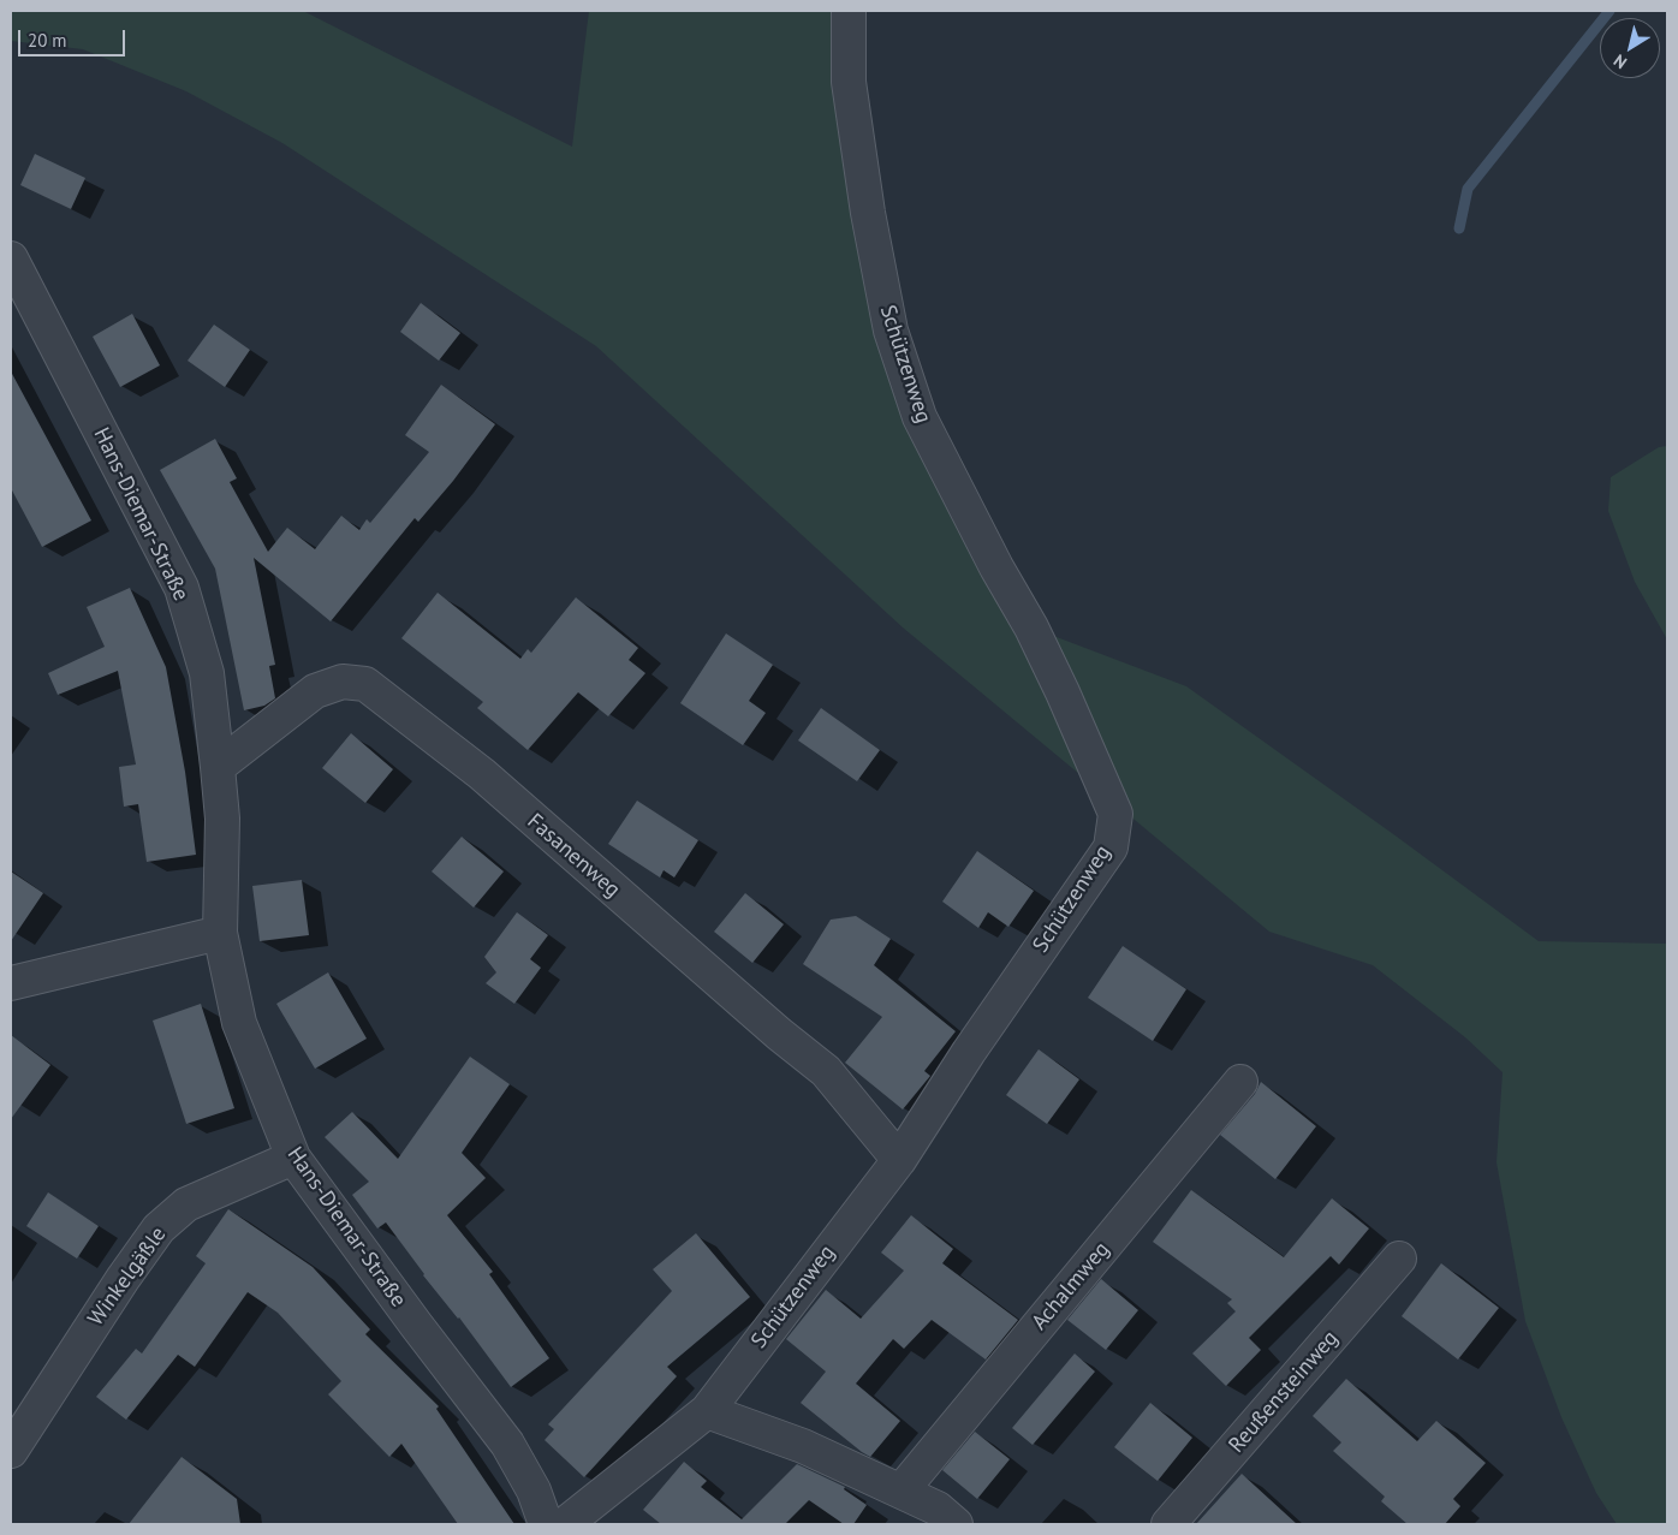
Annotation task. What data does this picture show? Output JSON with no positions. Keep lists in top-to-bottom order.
{
  "streets": {
    "street": [
      "Schützenweg",
      "Hans-Diemar-Straße",
      "Fasanenweg",
      "Winkelgäßle",
      "Achalmweg",
      "Reußensteinweg"
    ]
  },
  "crossings": [
    ["Schützenweg", "Fasanenweg"],
    ["Hans-Diemar-Straße", "Fasanenweg"],
    ["Hans-Diemar-Straße", "Winkelgäßle"]
  ],
  "scale_bar": "20 m",
  "north": "bottom left"
}
